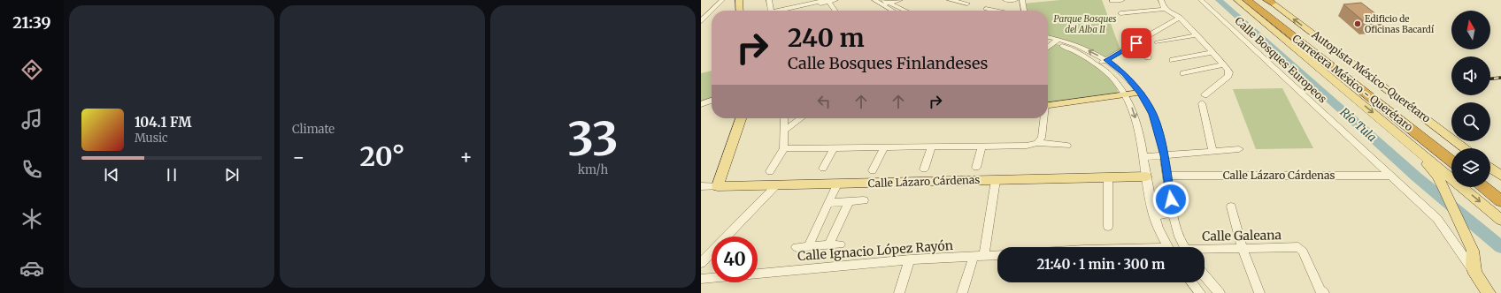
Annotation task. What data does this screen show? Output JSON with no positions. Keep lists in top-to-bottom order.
{
  "streets": {
    "highway": ["Carretera México - Querétaro"],
    "main road": ["Autopista México-Querétaro", "Calle Lázaro Cárdenas"],
    "street": ["Calle Bosques Europeos", "Calle Galeana", "Calle Ignacio López Rayón"]
  },
  "crossings": [
    ["Calle Bosques Europeos", "Calle Lázaro Cárdenas"]
  ],
  "water": ["Río Tula"],
  "parks": ["Parque Bosques del Alba II"],
  "places": ["Edificio de Oficinas Bacardí"],
  "north": "top",
  "page": {
    "tabs": "21:39",
    "tile": [
      "Climate",
      ["33", "km/h"]
    ],
    "turn": ["240 m", "Calle Bosques Finlandeses"],
    "song": ["104.1 FM", "Music"],
    "heat": ["−", "20°", "+"],
    "limit": "40",
    "trip": "21:40 · 1 min · 300 m"
  }
}
